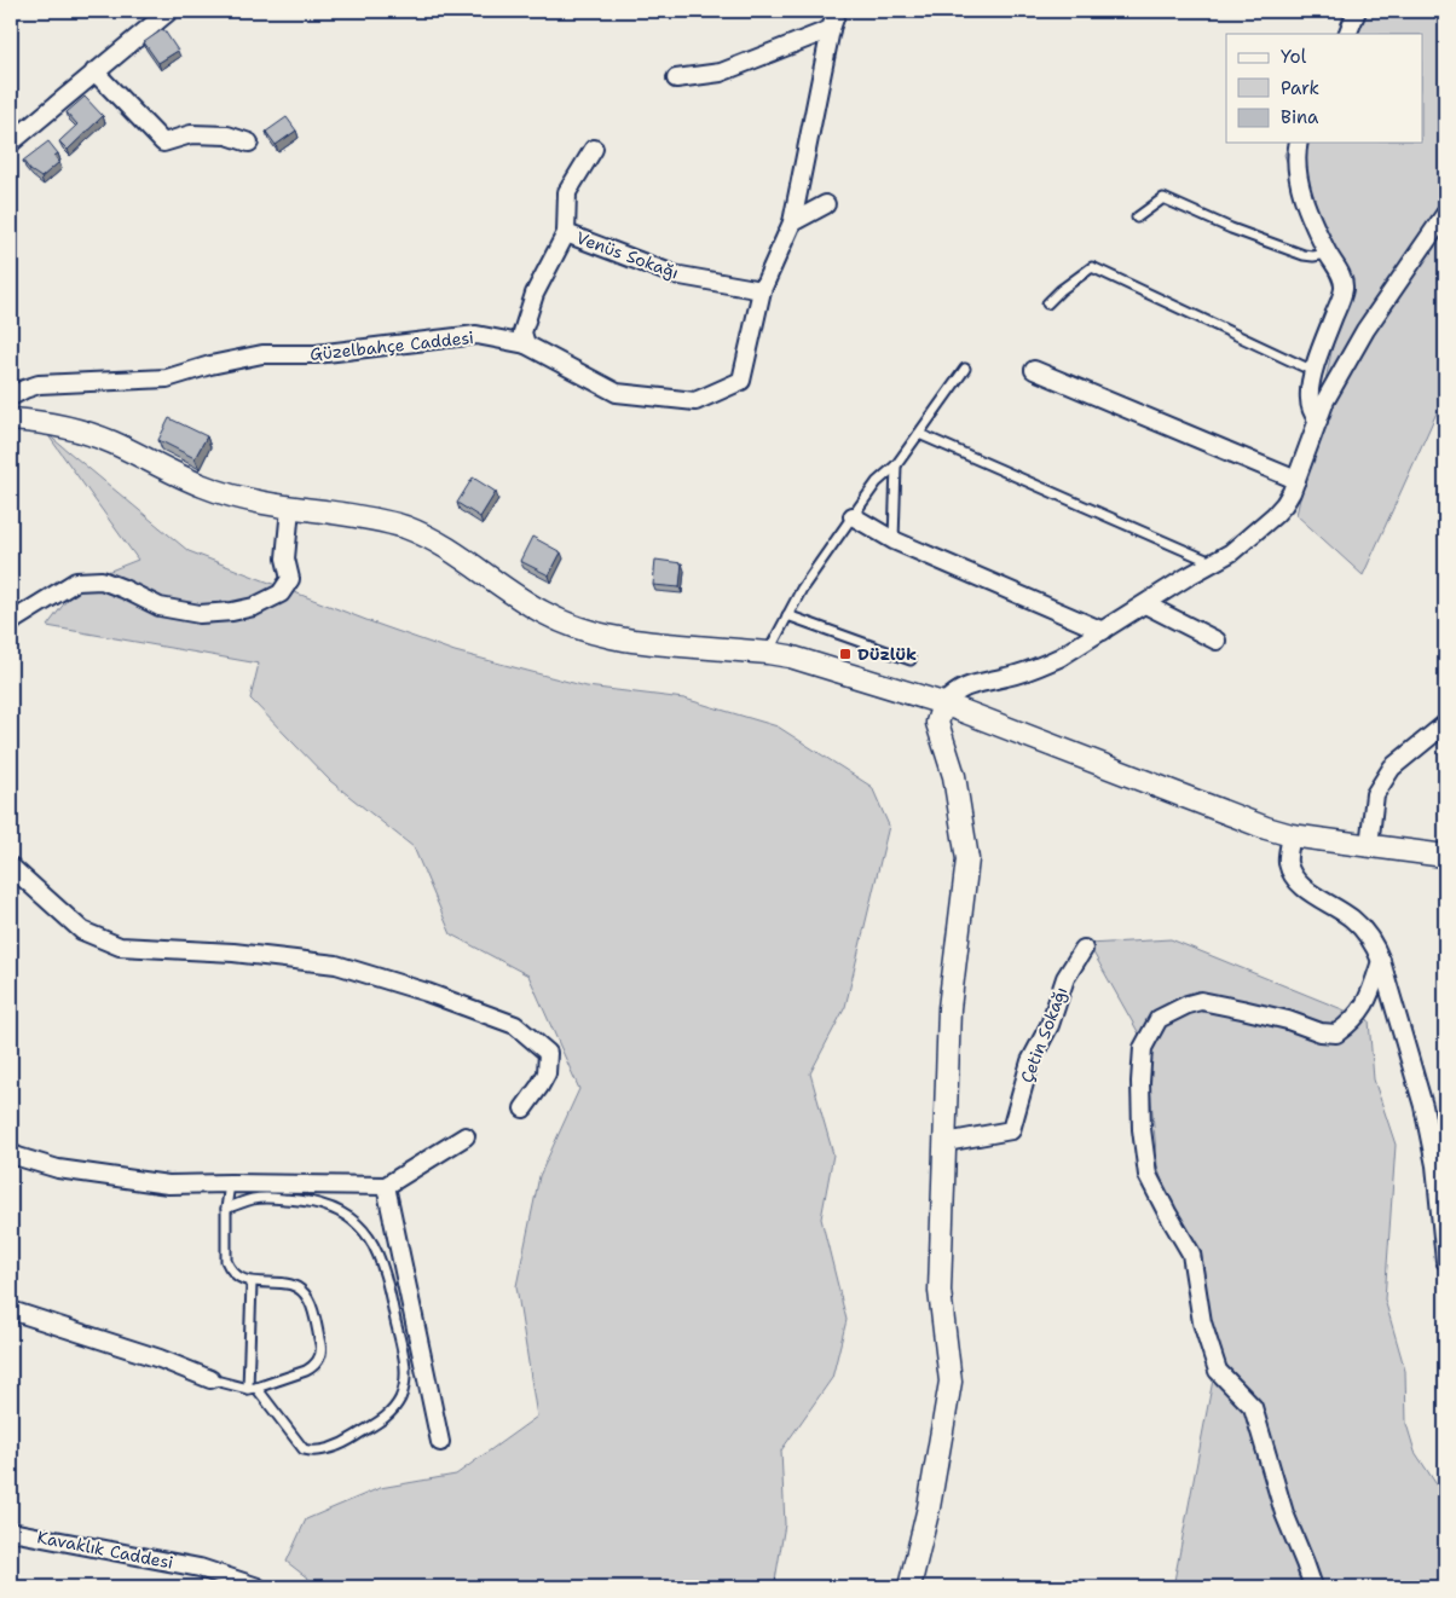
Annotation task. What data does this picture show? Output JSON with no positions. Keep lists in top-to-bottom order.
{
  "streets": {
    "street": [
      "Venüs Sokağı",
      "Güzelbahçe Caddesi",
      "Çetin Sokağı",
      "Kavaklık Caddesi"
    ]
  },
  "crossings": [
    ["Venüs Sokağı", "Güzelbahçe Caddesi"]
  ],
  "places": {
    "transit": ["Düzlük"]
  },
  "legend": ["Yol", "Park", "Bina"]
}
